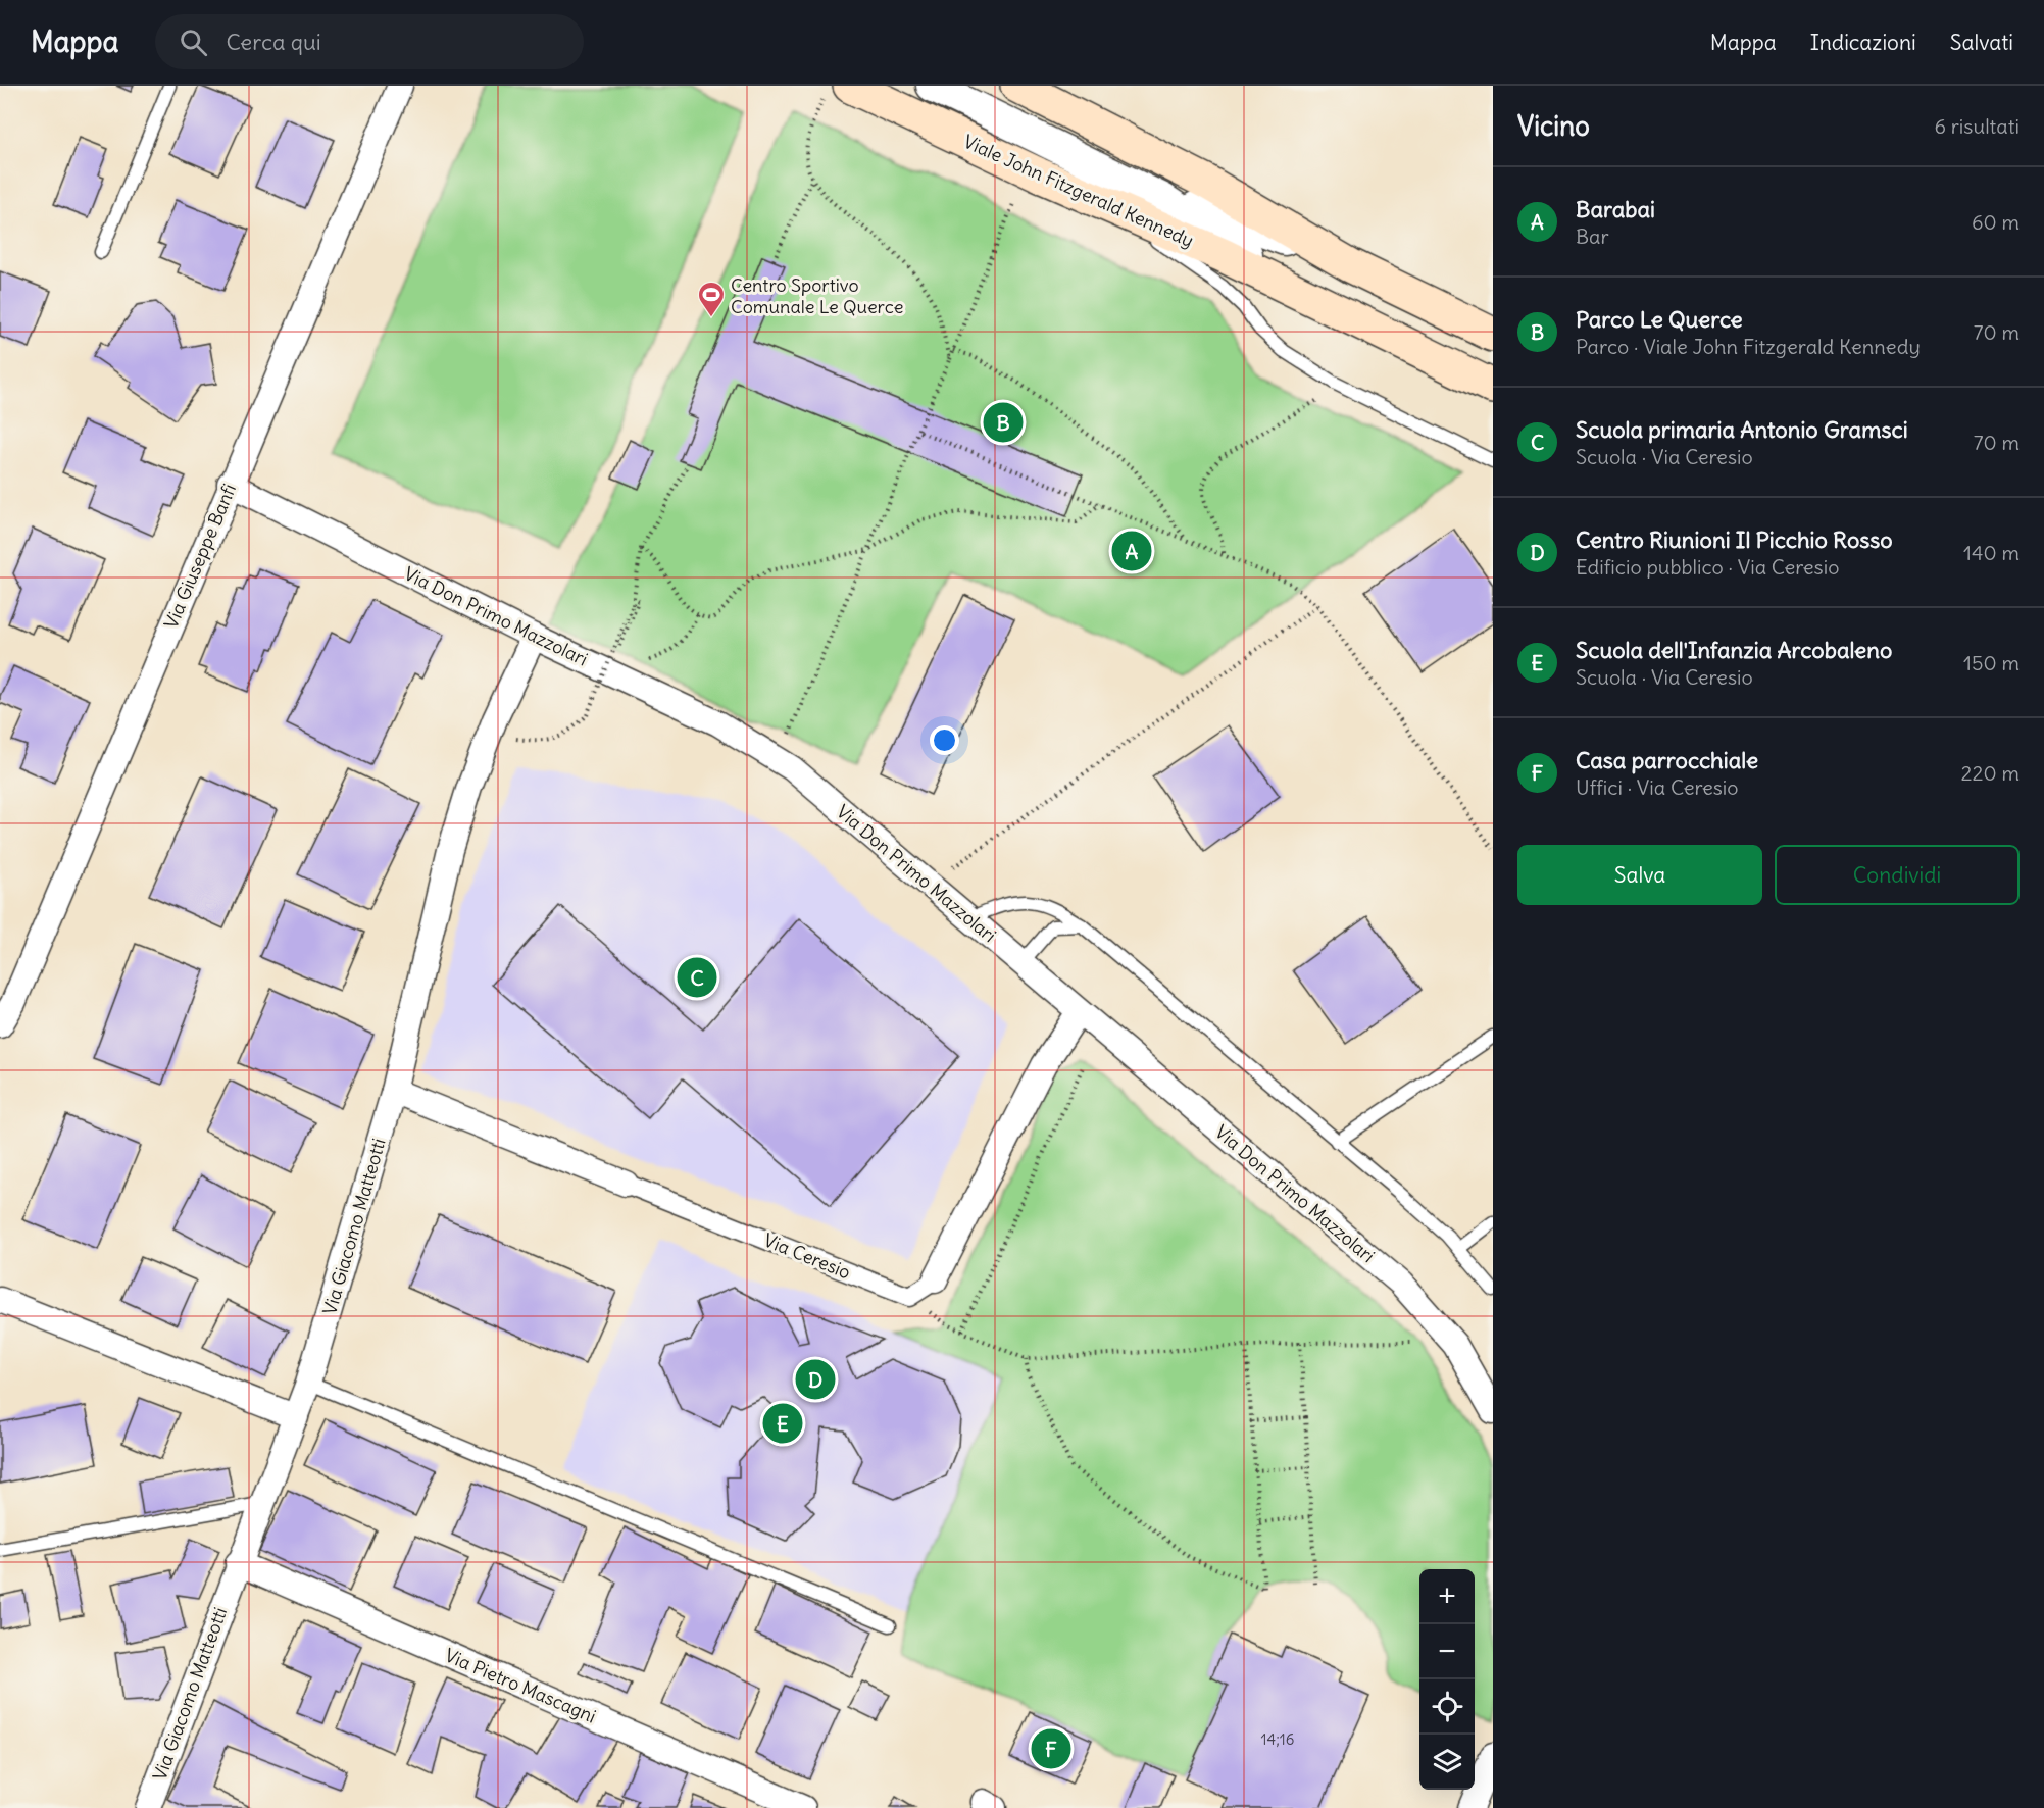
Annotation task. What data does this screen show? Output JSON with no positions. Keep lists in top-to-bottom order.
{
  "streets": {
    "main road": ["Viale John Fitzgerald Kennedy"],
    "street": [
      "Via Giuseppe Banfi",
      "Via Don Primo Mazzolari",
      "Via Giacomo Matteotti",
      "Via Ceresio",
      "Via Pietro Mascagni"
    ]
  },
  "crossings": [
    ["Via Giuseppe Banfi", "Via Don Primo Mazzolari"],
    ["Via Don Primo Mazzolari", "Via Giacomo Matteotti"],
    ["Via Giacomo Matteotti", "Via Ceresio"],
    ["Via Giacomo Matteotti", "Via Pietro Mascagni"]
  ],
  "places": {
    "sports": ["Centro Sportivo Comunale Le Querce"]
  },
  "house_numbers": ["14;16"],
  "page": {
    "header": "Mappa",
    "search": "Cerca qui",
    "nav": ["Mappa", "Indicazioni", "Salvati"],
    "heading": ["Vicino", "6 risultati"],
    "list": [
      {
        "mark": "A",
        "name": "Barabai",
        "note": "Bar",
        "value": "60 m"
      },
      {
        "mark": "B",
        "name": "Parco Le Querce",
        "note": "Parco · Viale John Fitzgerald Kennedy",
        "value": "70 m"
      },
      {
        "mark": "C",
        "name": "Scuola primaria Antonio Gramsci",
        "note": "Scuola · Via Ceresio",
        "value": "70 m"
      },
      {
        "mark": "D",
        "name": "Centro Riunioni Il Picchio Rosso",
        "note": "Edificio pubblico · Via Ceresio",
        "value": "140 m"
      },
      {
        "mark": "E",
        "name": "Scuola dell'Infanzia Arcobaleno",
        "note": "Scuola · Via Ceresio",
        "value": "150 m"
      },
      {
        "mark": "F",
        "name": "Casa parrocchiale",
        "note": "Uffici · Via Ceresio",
        "value": "220 m"
      }
    ],
    "pins": [
      "B",
      "A",
      "C",
      "D",
      "E",
      "F"
    ],
    "buttons": ["Salva", "Condividi"],
    "map_buttons": ["+", "−"]
  }
}
